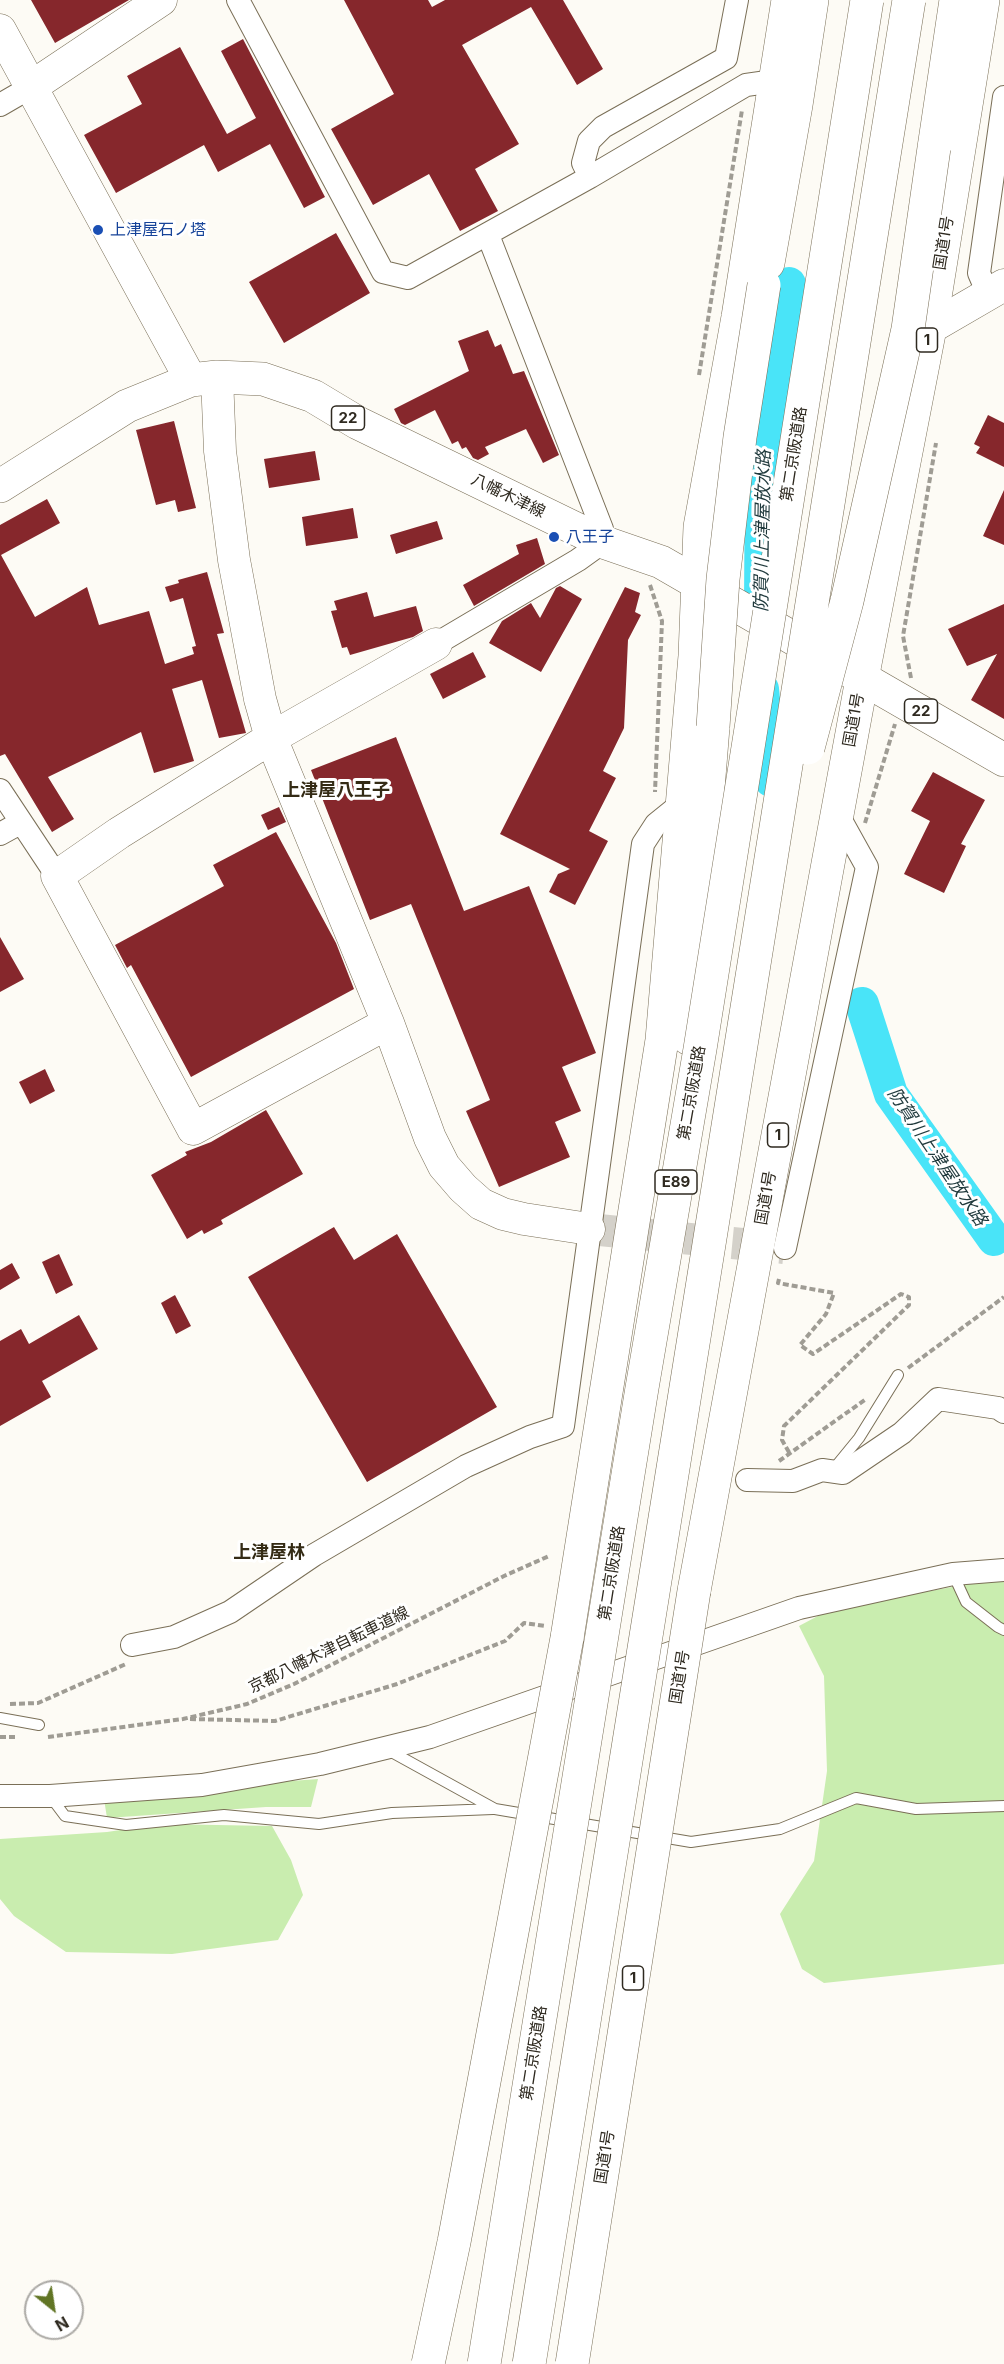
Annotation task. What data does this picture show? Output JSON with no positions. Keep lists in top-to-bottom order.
{
  "streets": {
    "main road": [
      "国道1号",
      "1",
      "22",
      "第二京阪道路",
      "八幡木津線",
      "E89"
    ],
    "path": ["京都八幡木津自転車道線"]
  },
  "crossings": [
    ["国道1号", "八幡木津線"]
  ],
  "districts": ["上津屋八王子", "上津屋林"],
  "water": ["防賀川上津屋放水路"],
  "places": ["上津屋石ノ塔", "八王子"],
  "north": "bottom right"
}
